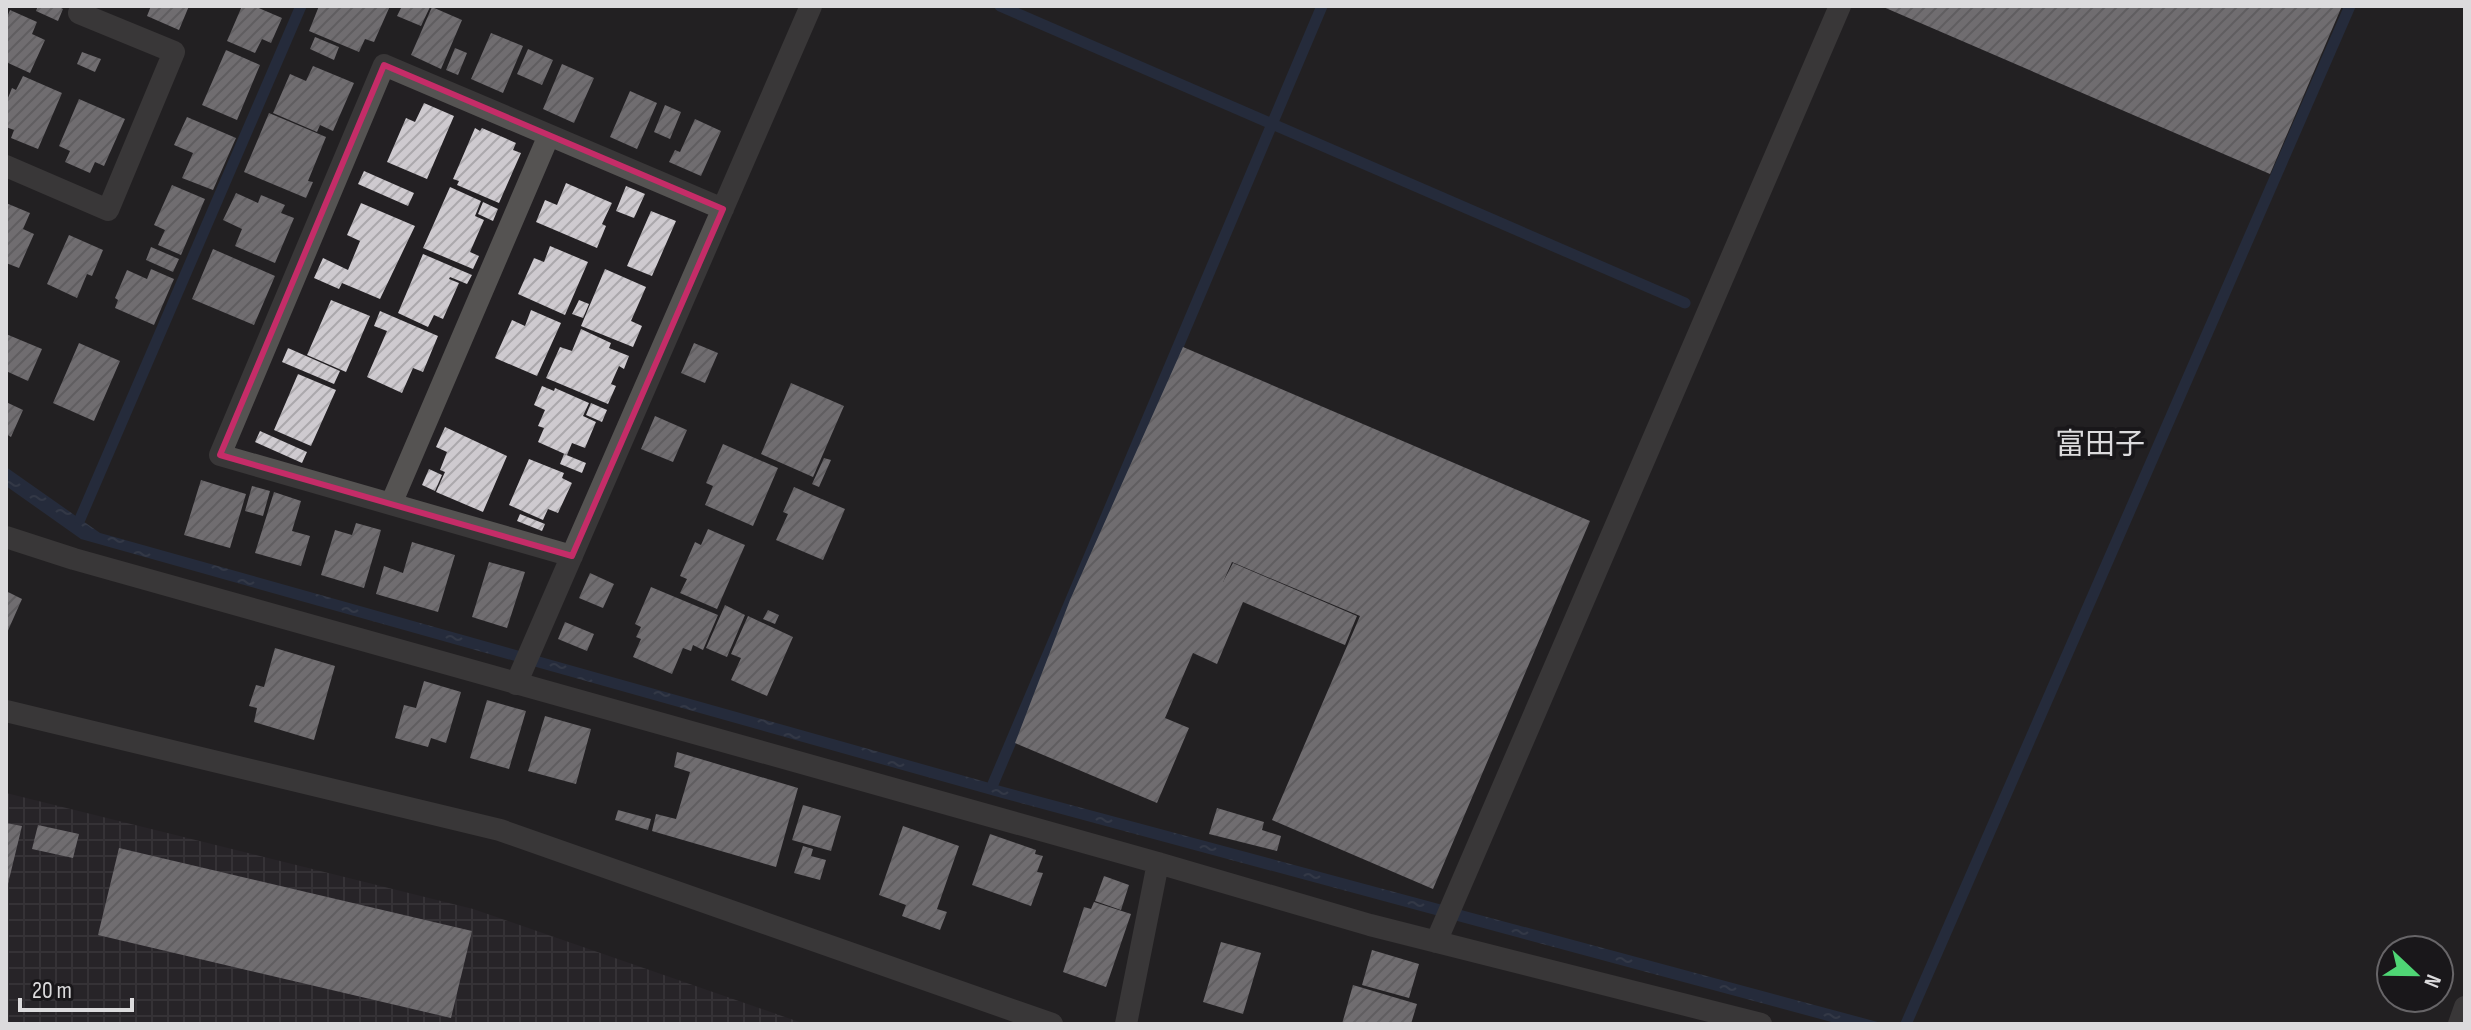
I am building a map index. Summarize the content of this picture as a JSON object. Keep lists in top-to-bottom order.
{
  "districts": ["富田子"],
  "scale_bar": "20 m",
  "north": "right"
}
